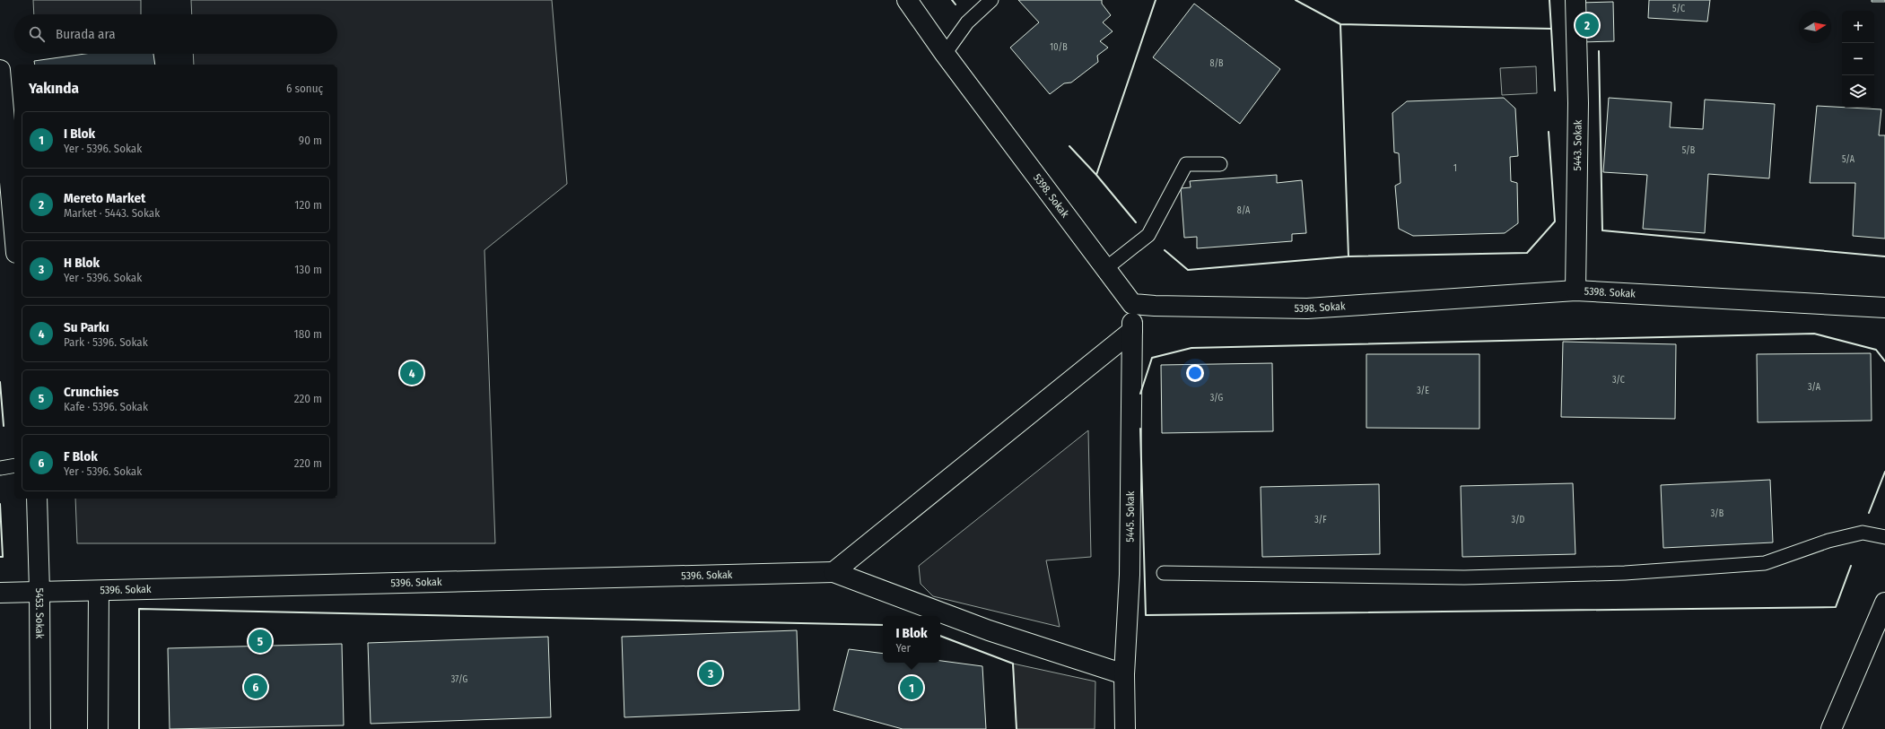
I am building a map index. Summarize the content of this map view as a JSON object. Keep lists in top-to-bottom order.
{
  "streets": {
    "street": [
      "5443. Sokak",
      "5398. Sokak",
      "5445. Sokak",
      "5396. Sokak",
      "5453. Sokak"
    ]
  },
  "crossings": [
    ["5443. Sokak", "5398. Sokak"],
    ["5398. Sokak", "5445. Sokak"],
    ["5396. Sokak", "5453. Sokak"]
  ],
  "house_numbers": [
    "5/C",
    "10/B",
    "8/B",
    "5/B",
    "5/A",
    "1",
    "8/A",
    "3/C",
    "3/A",
    "3/E",
    "3/G",
    "3/B",
    "3/F",
    "3/D",
    "37/G"
  ],
  "north": "right",
  "page": {
    "map_buttons": ["+", "−"],
    "pins": [
      "2",
      "4",
      "5",
      "3",
      "6",
      "1"
    ],
    "search": "Burada ara",
    "heading": ["Yakında", "6 sonuç"],
    "list": [
      {
        "mark": "1",
        "name": "I Blok",
        "note": "Yer · 5396. Sokak",
        "value": "90 m"
      },
      {
        "mark": "2",
        "name": "Mereto Market",
        "note": "Market · 5443. Sokak",
        "value": "120 m"
      },
      {
        "mark": "3",
        "name": "H Blok",
        "note": "Yer · 5396. Sokak",
        "value": "130 m"
      },
      {
        "mark": "4",
        "name": "Su Parkı",
        "note": "Park · 5396. Sokak",
        "value": "180 m"
      },
      {
        "mark": "5",
        "name": "Crunchies",
        "note": "Kafe · 5396. Sokak",
        "value": "220 m"
      },
      {
        "mark": "6",
        "name": "F Blok",
        "note": "Yer · 5396. Sokak",
        "value": "220 m"
      }
    ],
    "popup": ["I Blok", "Yer"]
  }
}
